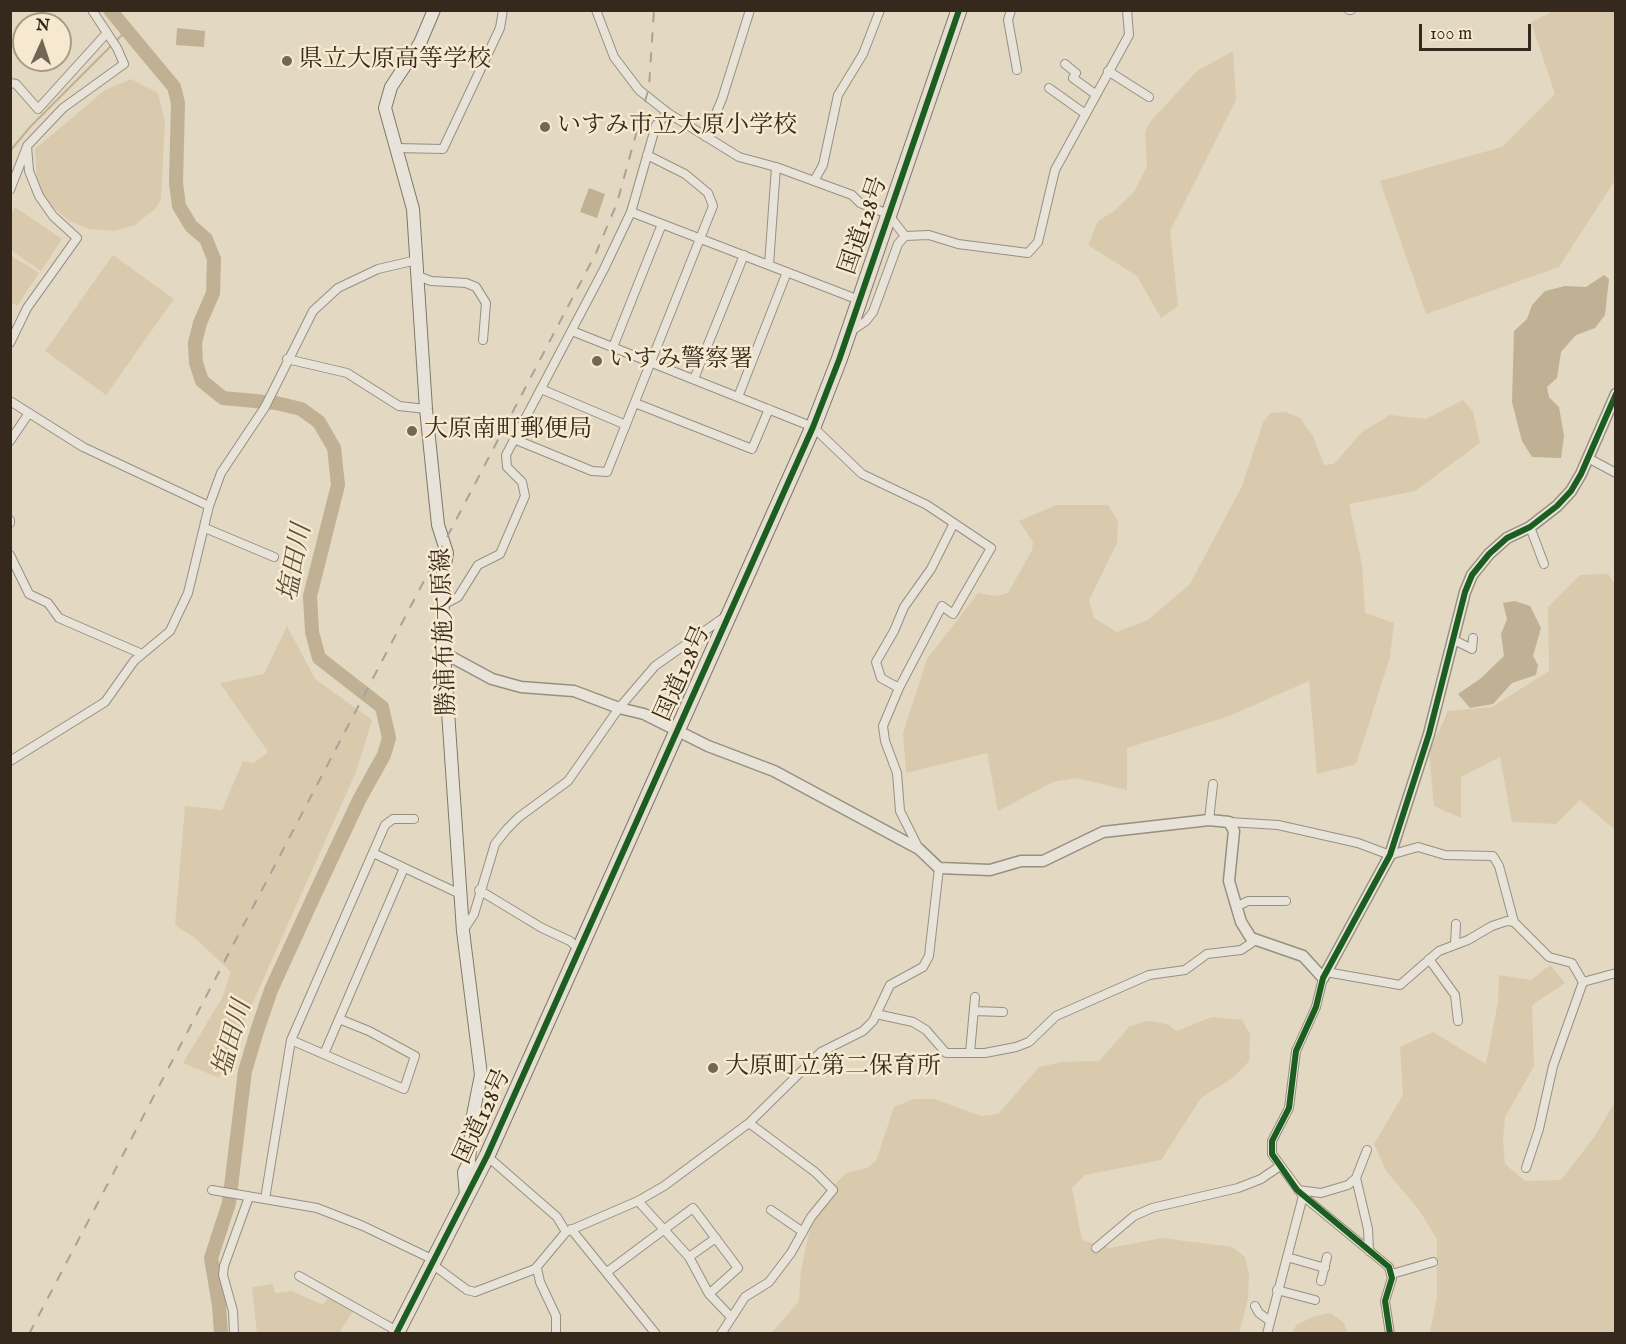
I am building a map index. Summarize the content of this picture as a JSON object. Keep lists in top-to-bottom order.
{
  "streets": {
    "highway": ["国道128号"],
    "main road": ["勝浦布施大原線"]
  },
  "crossings": [
    ["国道128号", "勝浦布施大原線"]
  ],
  "water": ["塩田川"],
  "places": [
    "県立大原高等学校",
    "いすみ市立大原小学校",
    "いすみ警察署",
    "大原南町郵便局",
    "大原町立第二保育所"
  ],
  "scale_bar": "100 m",
  "north": "top"
}
